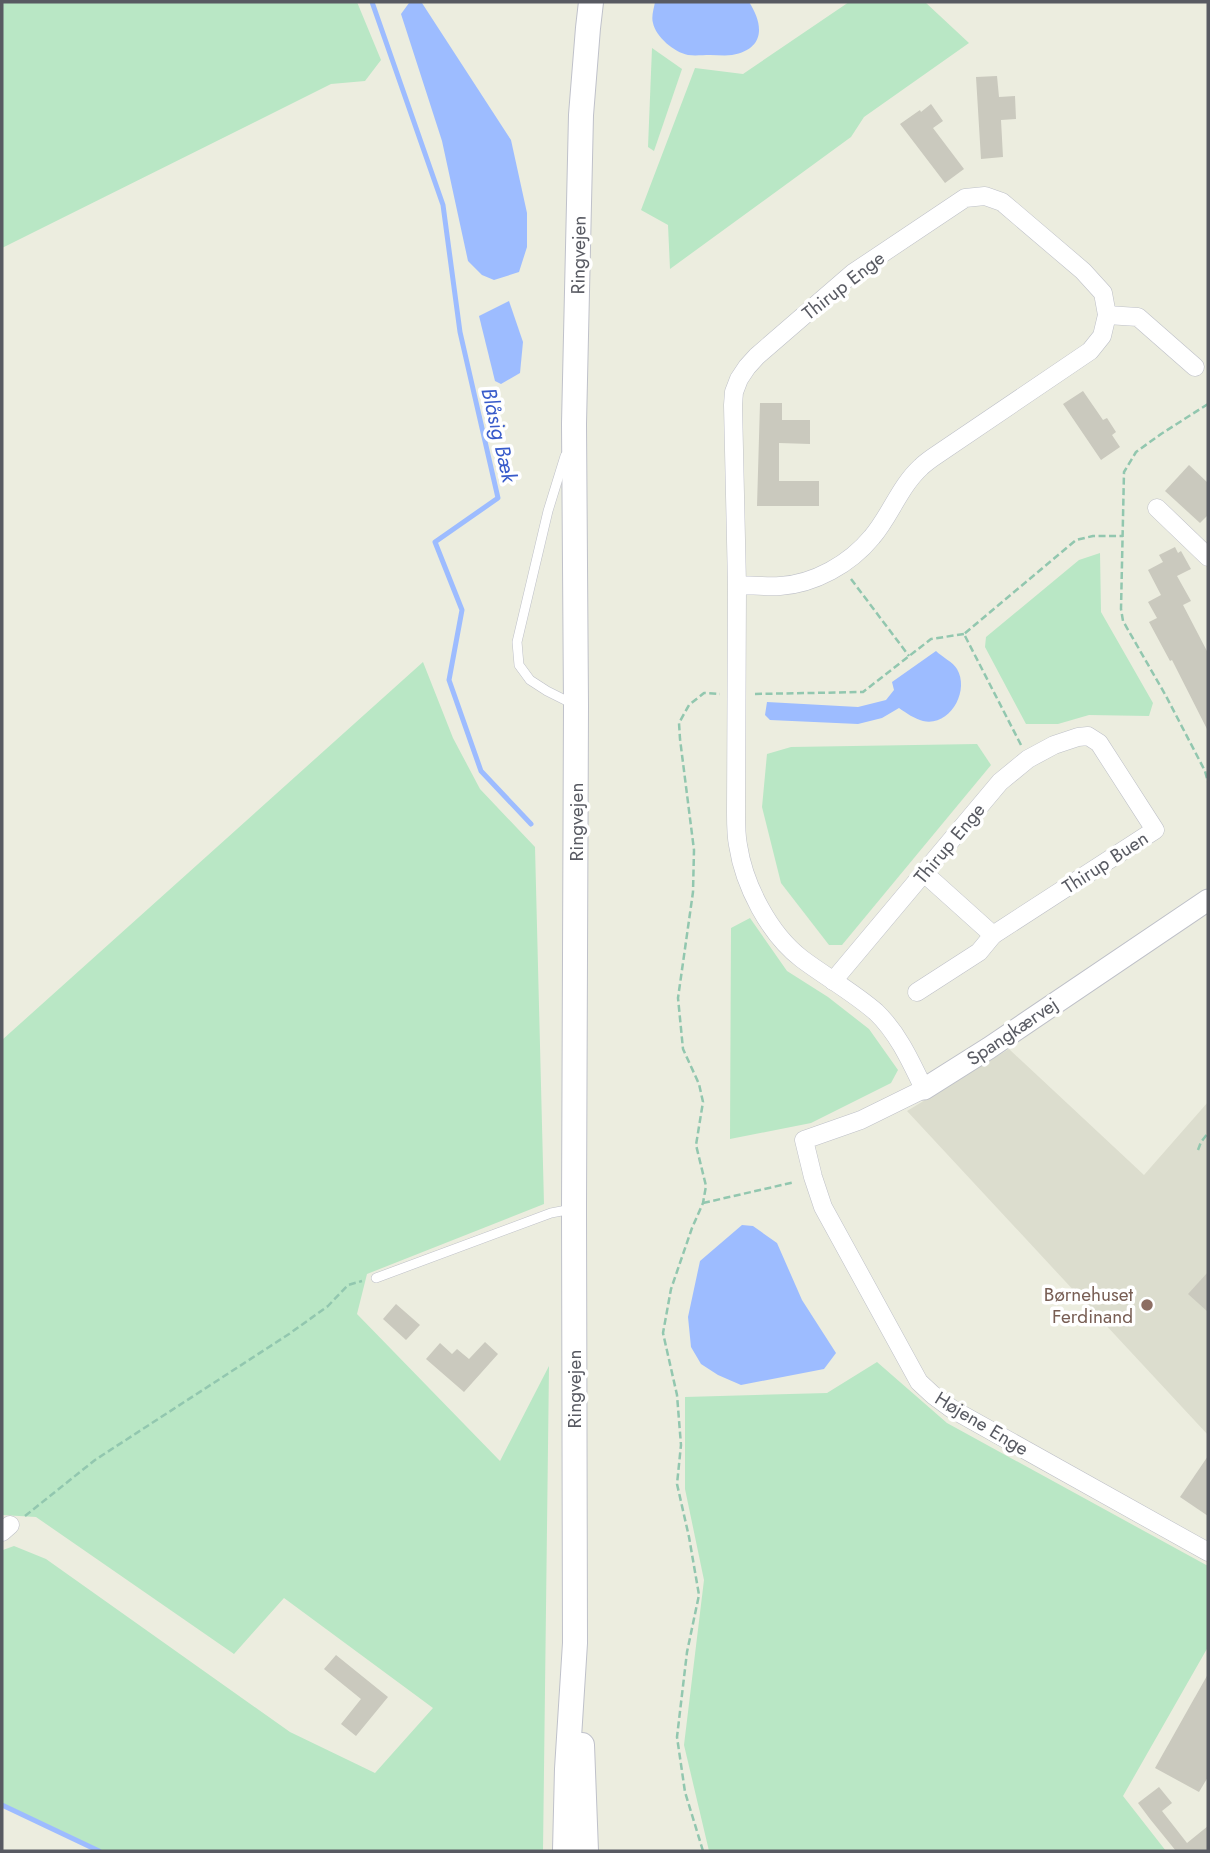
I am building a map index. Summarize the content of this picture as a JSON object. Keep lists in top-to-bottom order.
{
  "streets": {
    "main road": ["Ringvejen"],
    "street": [
      "Thirup Enge",
      "Thirup Buen",
      "Spangkærvej",
      "Højene Enge"
    ]
  },
  "crossings": [
    ["Thirup Enge", "Thirup Buen"],
    ["Thirup Enge", "Spangkærvej"],
    ["Spangkærvej", "Højene Enge"]
  ],
  "water": ["Blåsig Bæk"],
  "places": ["Børnehuset Ferdinand"]
}
